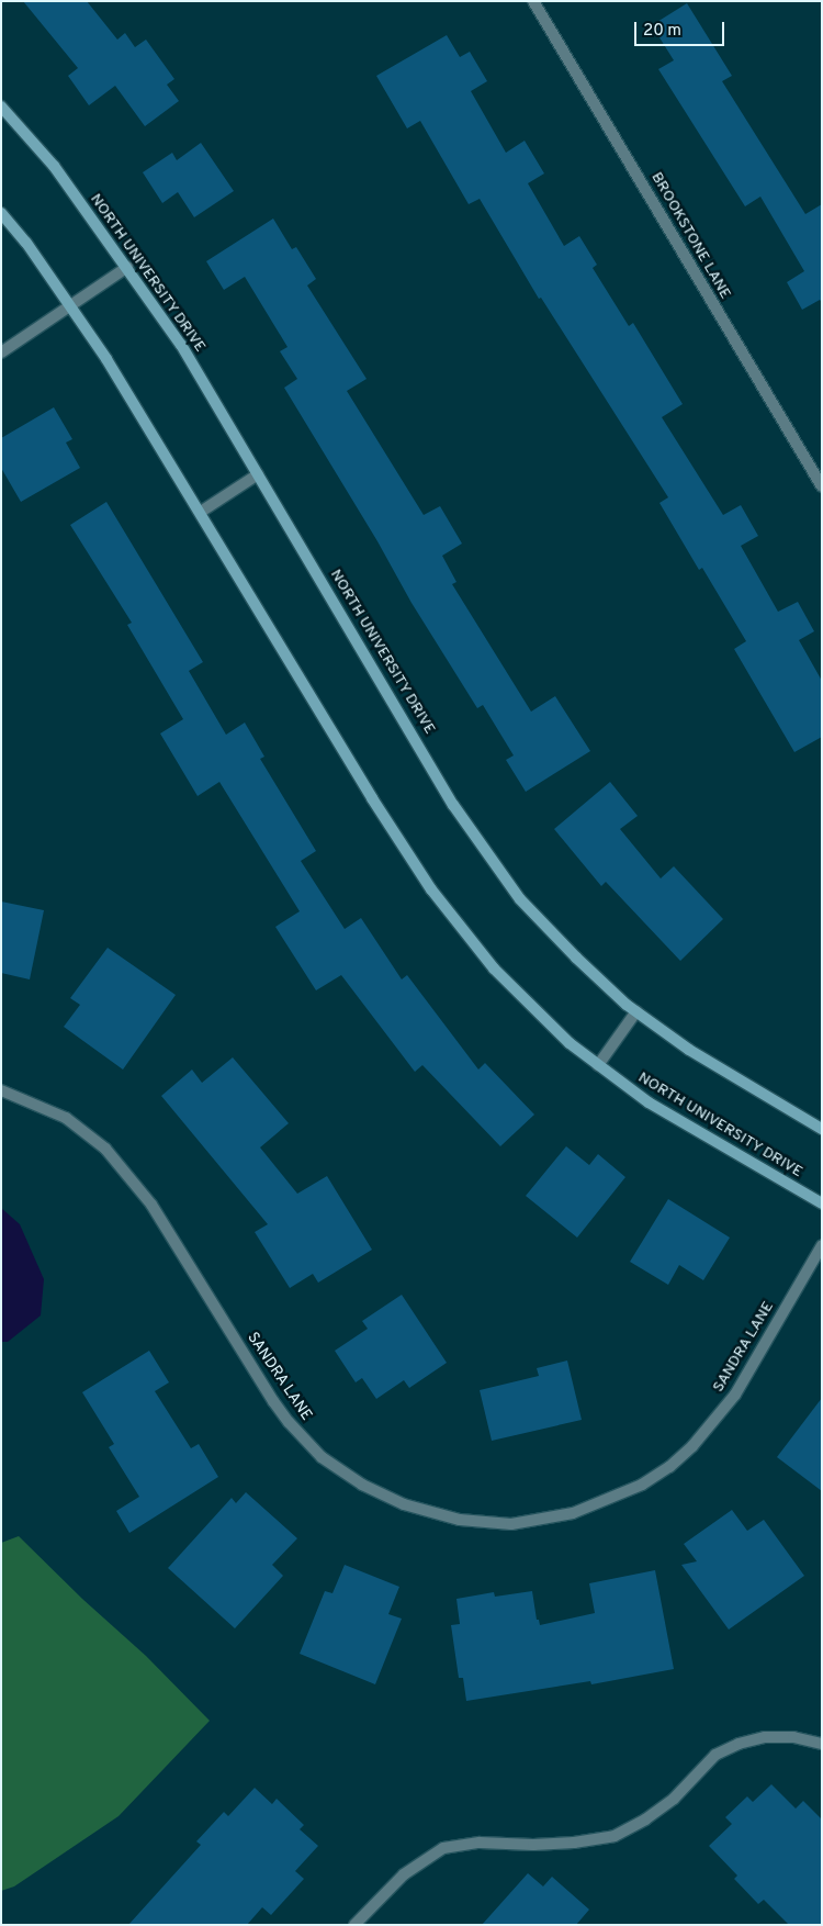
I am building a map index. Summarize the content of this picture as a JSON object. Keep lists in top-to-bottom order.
{
  "streets": {
    "street": ["BROOKSTONE LANE", "NORTH UNIVERSITY DRIVE", "SANDRA LANE"]
  },
  "scale_bar": "20 m"
}
